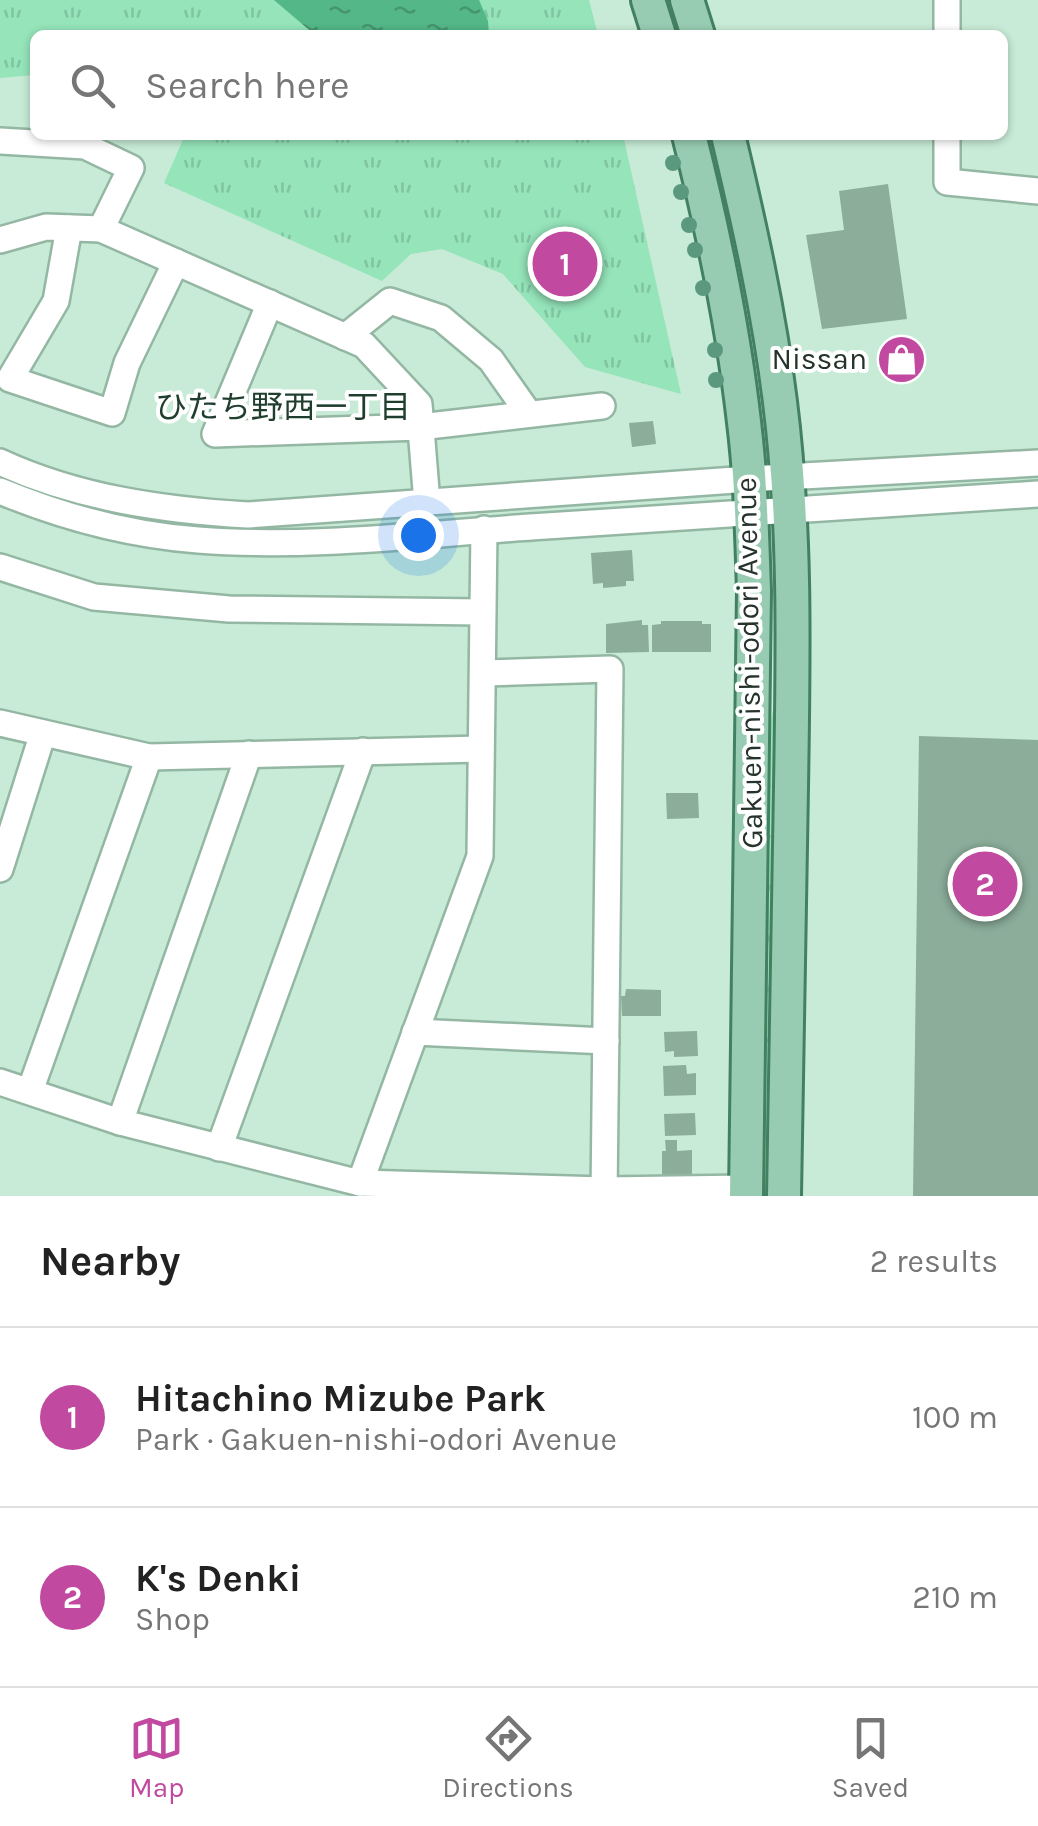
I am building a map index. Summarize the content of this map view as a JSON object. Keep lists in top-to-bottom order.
{
  "streets": {
    "main road": ["Gakuen-nishi-odori Avenue"]
  },
  "districts": ["ひたち野西一丁目"],
  "places": {
    "shop": ["Nissan"]
  },
  "page": {
    "search": "Search here",
    "pins": ["1", "2"],
    "heading": ["Nearby", "2 results"],
    "list": [
      {
        "mark": "1",
        "name": "Hitachino Mizube Park",
        "note": "Park · Gakuen-nishi-odori Avenue",
        "value": "100 m"
      },
      {
        "mark": "2",
        "name": "K's Denki",
        "note": "Shop",
        "value": "210 m"
      }
    ],
    "nav": ["Map", "Directions", "Saved"]
  }
}
